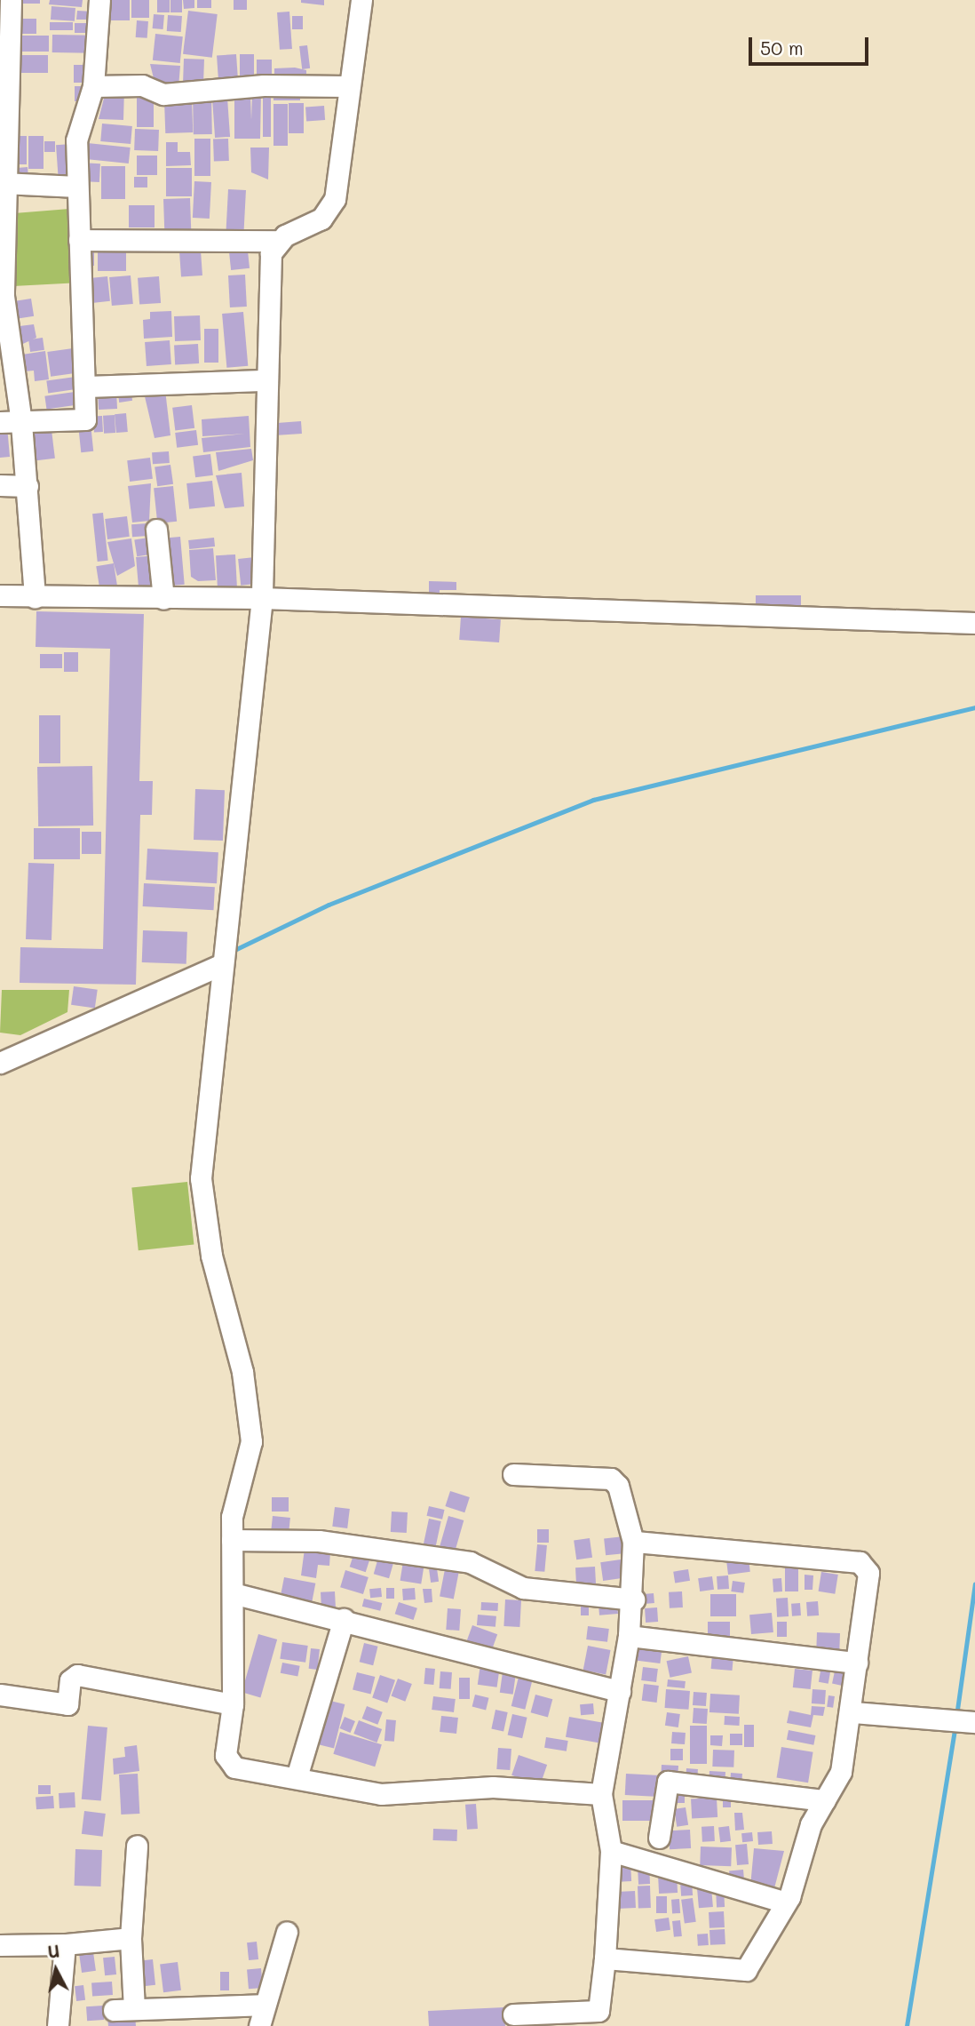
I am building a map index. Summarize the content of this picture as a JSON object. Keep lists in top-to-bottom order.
{
  "scale_bar": "50 m",
  "north": "top"
}
